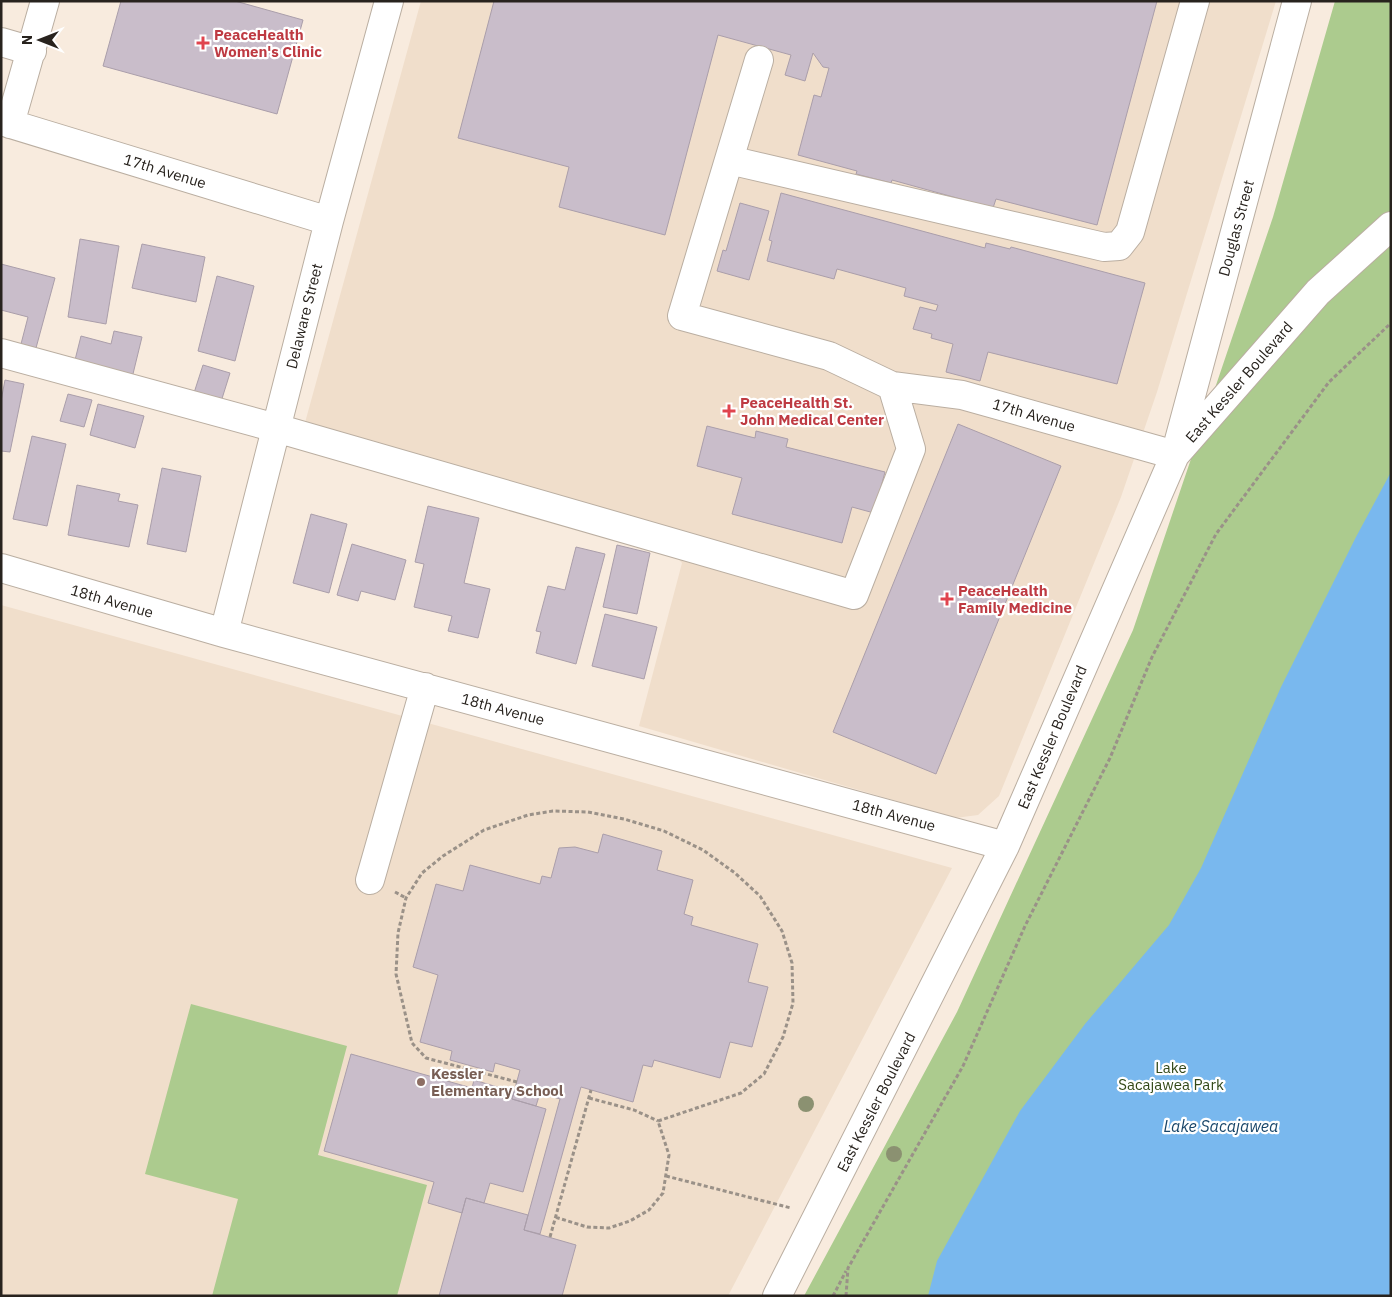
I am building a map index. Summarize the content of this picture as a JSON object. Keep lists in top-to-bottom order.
{
  "streets": {
    "street": [
      "17th Avenue",
      "Douglas Street",
      "Delaware Street",
      "East Kessler Boulevard",
      "18th Avenue"
    ]
  },
  "crossings": [
    ["17th Avenue", "Douglas Street"],
    ["17th Avenue", "Delaware Street"],
    ["17th Avenue", "East Kessler Boulevard"],
    ["Douglas Street", "East Kessler Boulevard"],
    ["Delaware Street", "18th Avenue"],
    ["East Kessler Boulevard", "18th Avenue"]
  ],
  "water": ["Lake Sacajawea"],
  "parks": ["Lake Sacajawea Park"],
  "places": {
    "health": ["PeaceHealth Women's Clinic", "PeaceHealth St. John Medical Center", "PeaceHealth Family Medicine"],
    "other": ["Kessler Elementary School"]
  },
  "north": "left"
}
